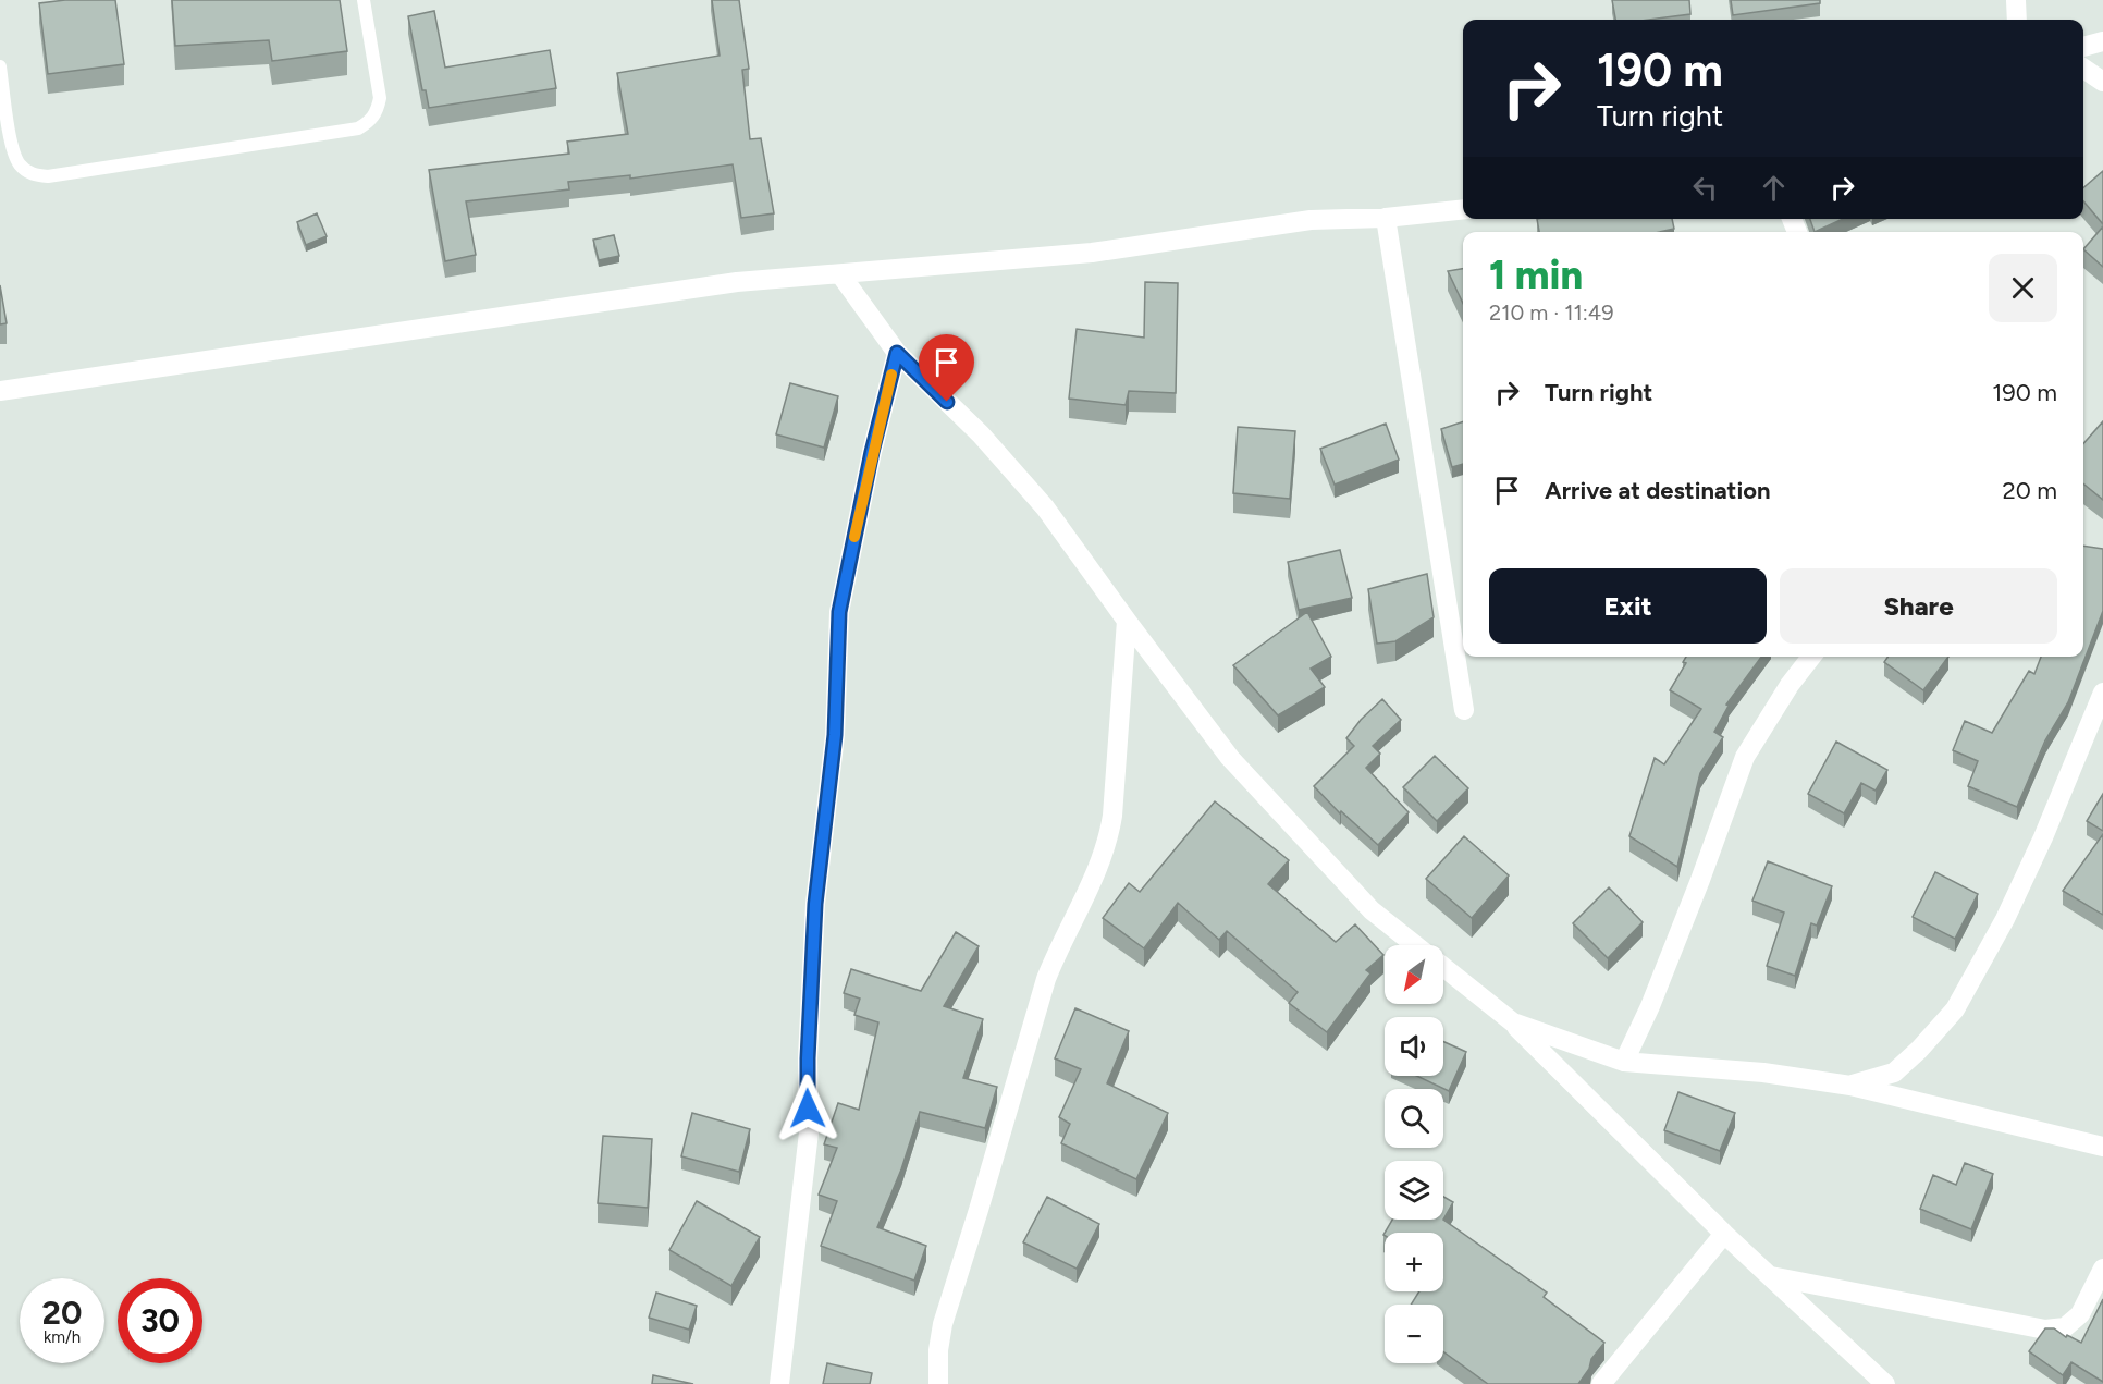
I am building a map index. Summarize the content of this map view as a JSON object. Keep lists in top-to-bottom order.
{
  "north": "bottom left",
  "page": {
    "turn": ["190 m", "Turn right"],
    "heading": ["1 min", "210 m · 11:49"],
    "list": [
      {
        "name": "Turn right",
        "value": "190 m"
      },
      {
        "name": "Arrive at destination",
        "value": "20 m"
      }
    ],
    "buttons": ["Exit", "Share"],
    "map_buttons": ["+", "−"],
    "speed": "20 km/h",
    "limit": "30"
  }
}
